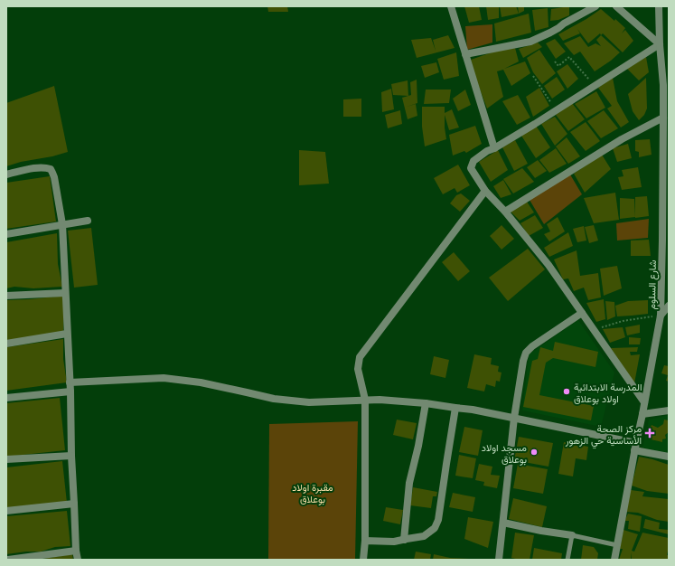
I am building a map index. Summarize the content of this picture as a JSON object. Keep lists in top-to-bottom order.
{
  "streets": {
    "street": ["شارع السلوم"]
  },
  "parks": ["مقبرة اولاد بوعلاق"],
  "places": {
    "other": ["المدرسة الابتدائية اولاد بوعلاق", "مسجد اولاد بوعلاق"],
    "health": ["مركز الصحة الأساسية حي الزهور"]
  }
}
